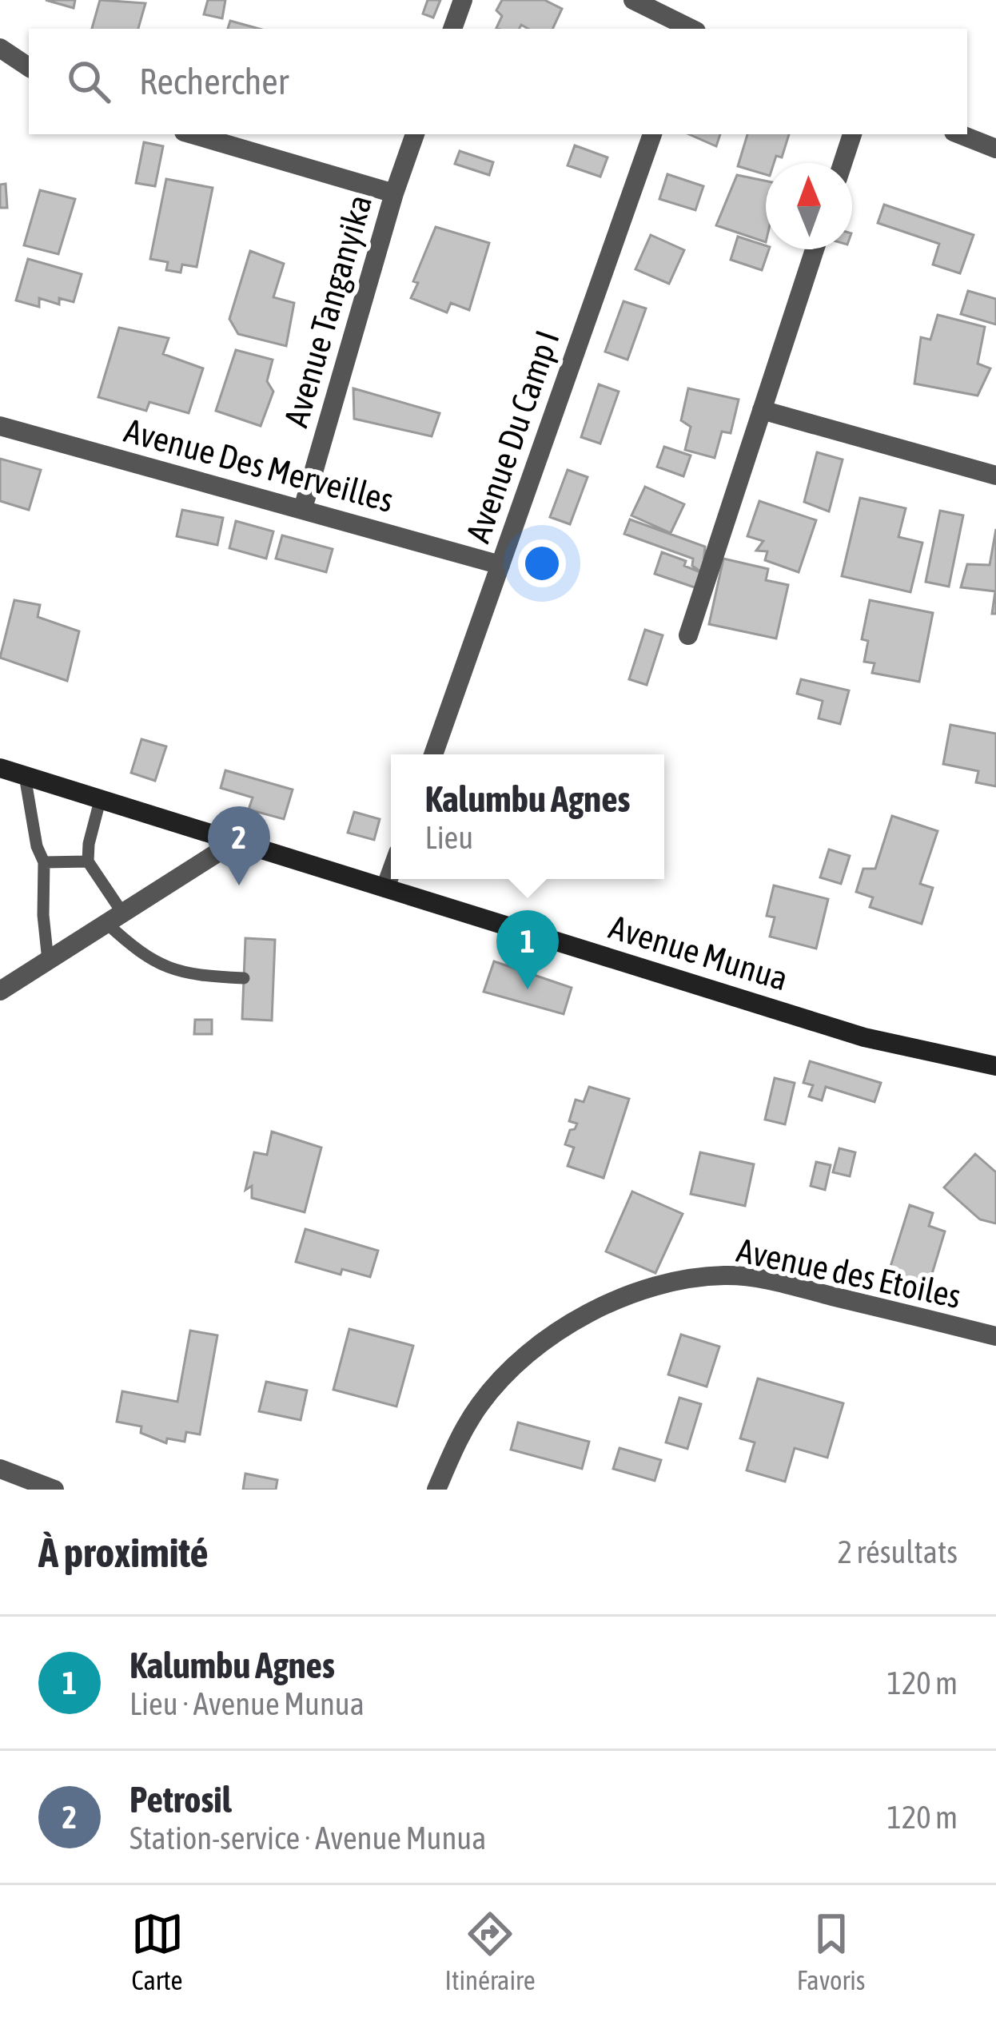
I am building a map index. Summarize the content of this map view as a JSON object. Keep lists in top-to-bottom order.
{
  "streets": {
    "main road": ["Avenue Munua"],
    "street": [
      "Avenue Tanganyika",
      "Avenue Du Camp I",
      "Avenue Des Merveilles",
      "Avenue des Etoiles"
    ]
  },
  "crossings": [
    ["Avenue Tanganyika", "Avenue Des Merveilles"],
    ["Avenue Du Camp I", "Avenue Des Merveilles"]
  ],
  "north": "top",
  "page": {
    "search": "Rechercher",
    "popup": ["Kalumbu Agnes", "Lieu"],
    "pins": ["2", "1"],
    "heading": ["À proximité", "2 résultats"],
    "list": [
      {
        "mark": "1",
        "name": "Kalumbu Agnes",
        "note": "Lieu · Avenue Munua",
        "value": "120 m"
      },
      {
        "mark": "2",
        "name": "Petrosil",
        "note": "Station-service · Avenue Munua",
        "value": "120 m"
      }
    ],
    "nav": ["Carte", "Itinéraire", "Favoris"]
  }
}
